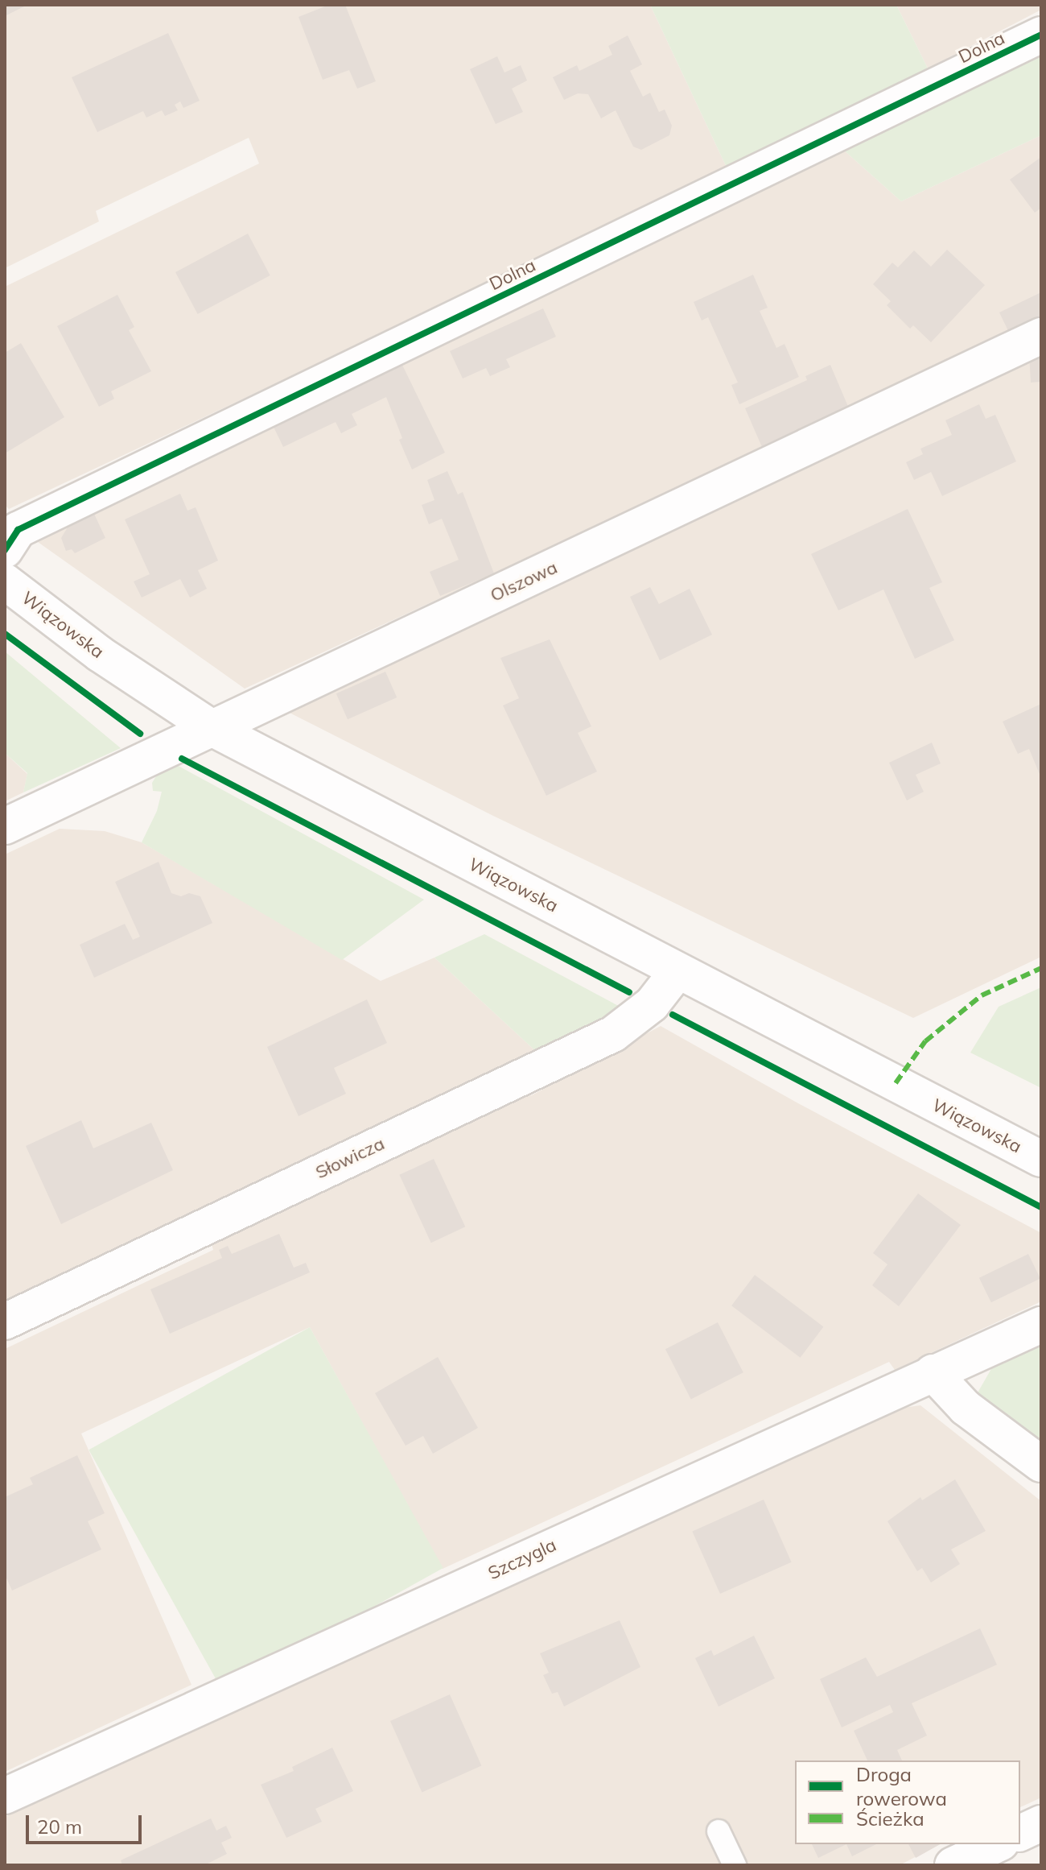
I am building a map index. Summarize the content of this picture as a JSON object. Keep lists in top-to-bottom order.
{
  "streets": {
    "street": [
      "Dolna",
      "Olszowa",
      "Wiązowska",
      "Słowicza",
      "Szczygla"
    ]
  },
  "crossings": [
    ["Olszowa", "Wiązowska"],
    ["Wiązowska", "Słowicza"]
  ],
  "legend": ["Droga rowerowa", "Ścieżka"],
  "scale_bar": "20 m"
}
